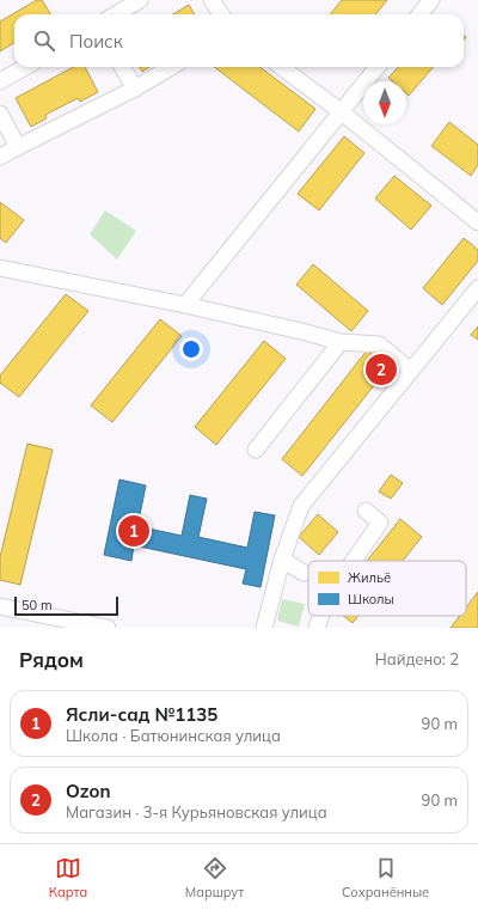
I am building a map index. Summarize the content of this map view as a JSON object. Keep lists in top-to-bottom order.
{
  "legend": ["Жильё", "Школы"],
  "scale_bar": "50 m",
  "north": "bottom",
  "page": {
    "search": "Поиск",
    "pins": ["2", "1"],
    "scale": "50 m",
    "heading": ["Рядом", "Найдено: 2"],
    "list": [
      {
        "mark": "1",
        "name": "Ясли-сад №1135",
        "note": "Школа · Батюнинская улица",
        "value": "90 m"
      },
      {
        "mark": "2",
        "name": "Ozon",
        "note": "Магазин · 3-я Курьяновская улица",
        "value": "90 m"
      }
    ],
    "nav": ["Карта", "Маршрут", "Сохранённые"]
  }
}
